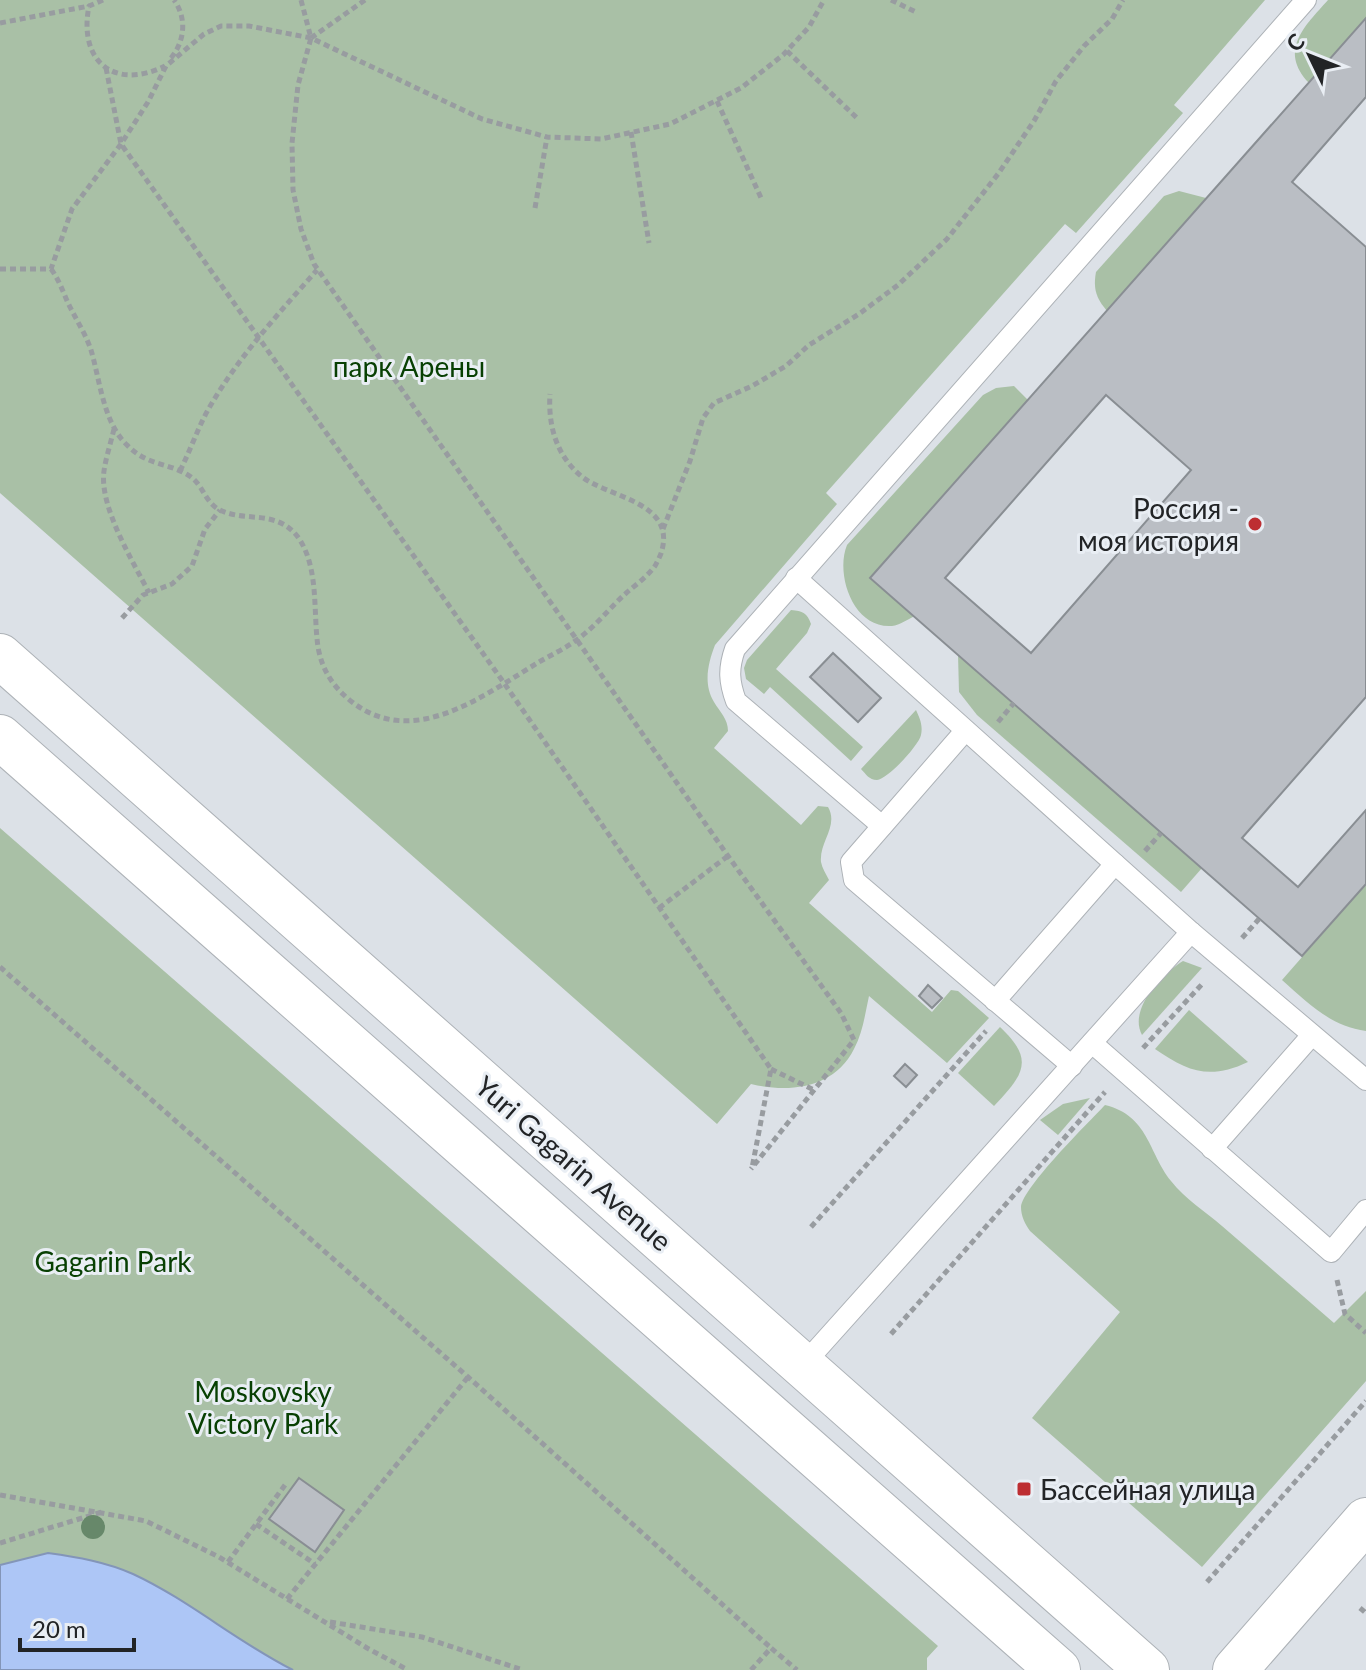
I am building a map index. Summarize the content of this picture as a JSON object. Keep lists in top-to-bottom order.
{
  "streets": {
    "main road": ["Yuri Gagarin Avenue"]
  },
  "parks": ["парк Арены", "Gagarin Park", "Moskovsky Victory Park"],
  "places": {
    "other": ["Россия - моя история"],
    "transit": ["Бассейная улица"]
  },
  "scale_bar": "20 m",
  "north": "top left"
}
